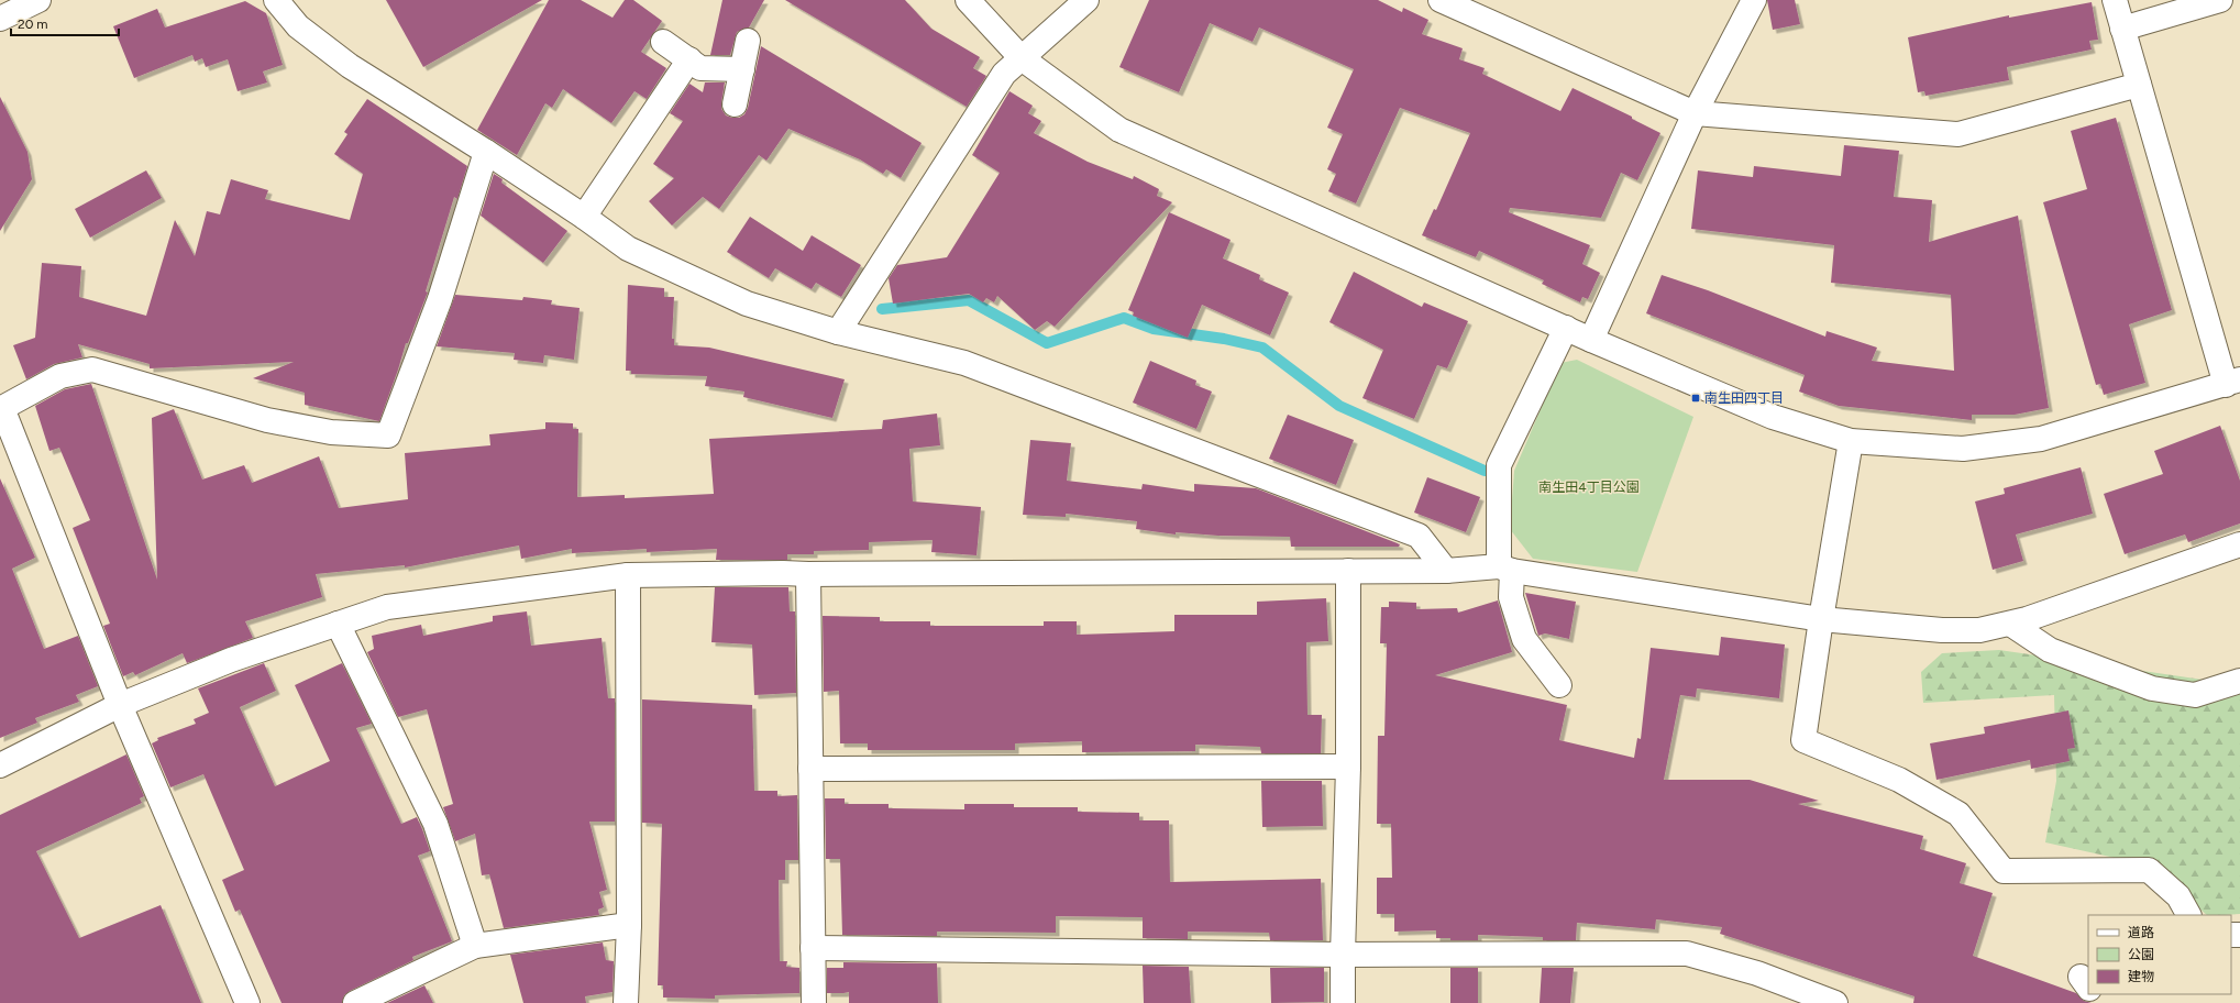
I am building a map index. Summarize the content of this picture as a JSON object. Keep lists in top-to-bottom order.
{
  "parks": ["南生田4丁目公園"],
  "places": {
    "transit": ["南生田四丁目"]
  },
  "legend": ["道路", "公園", "建物"],
  "scale_bar": "20 m"
}
